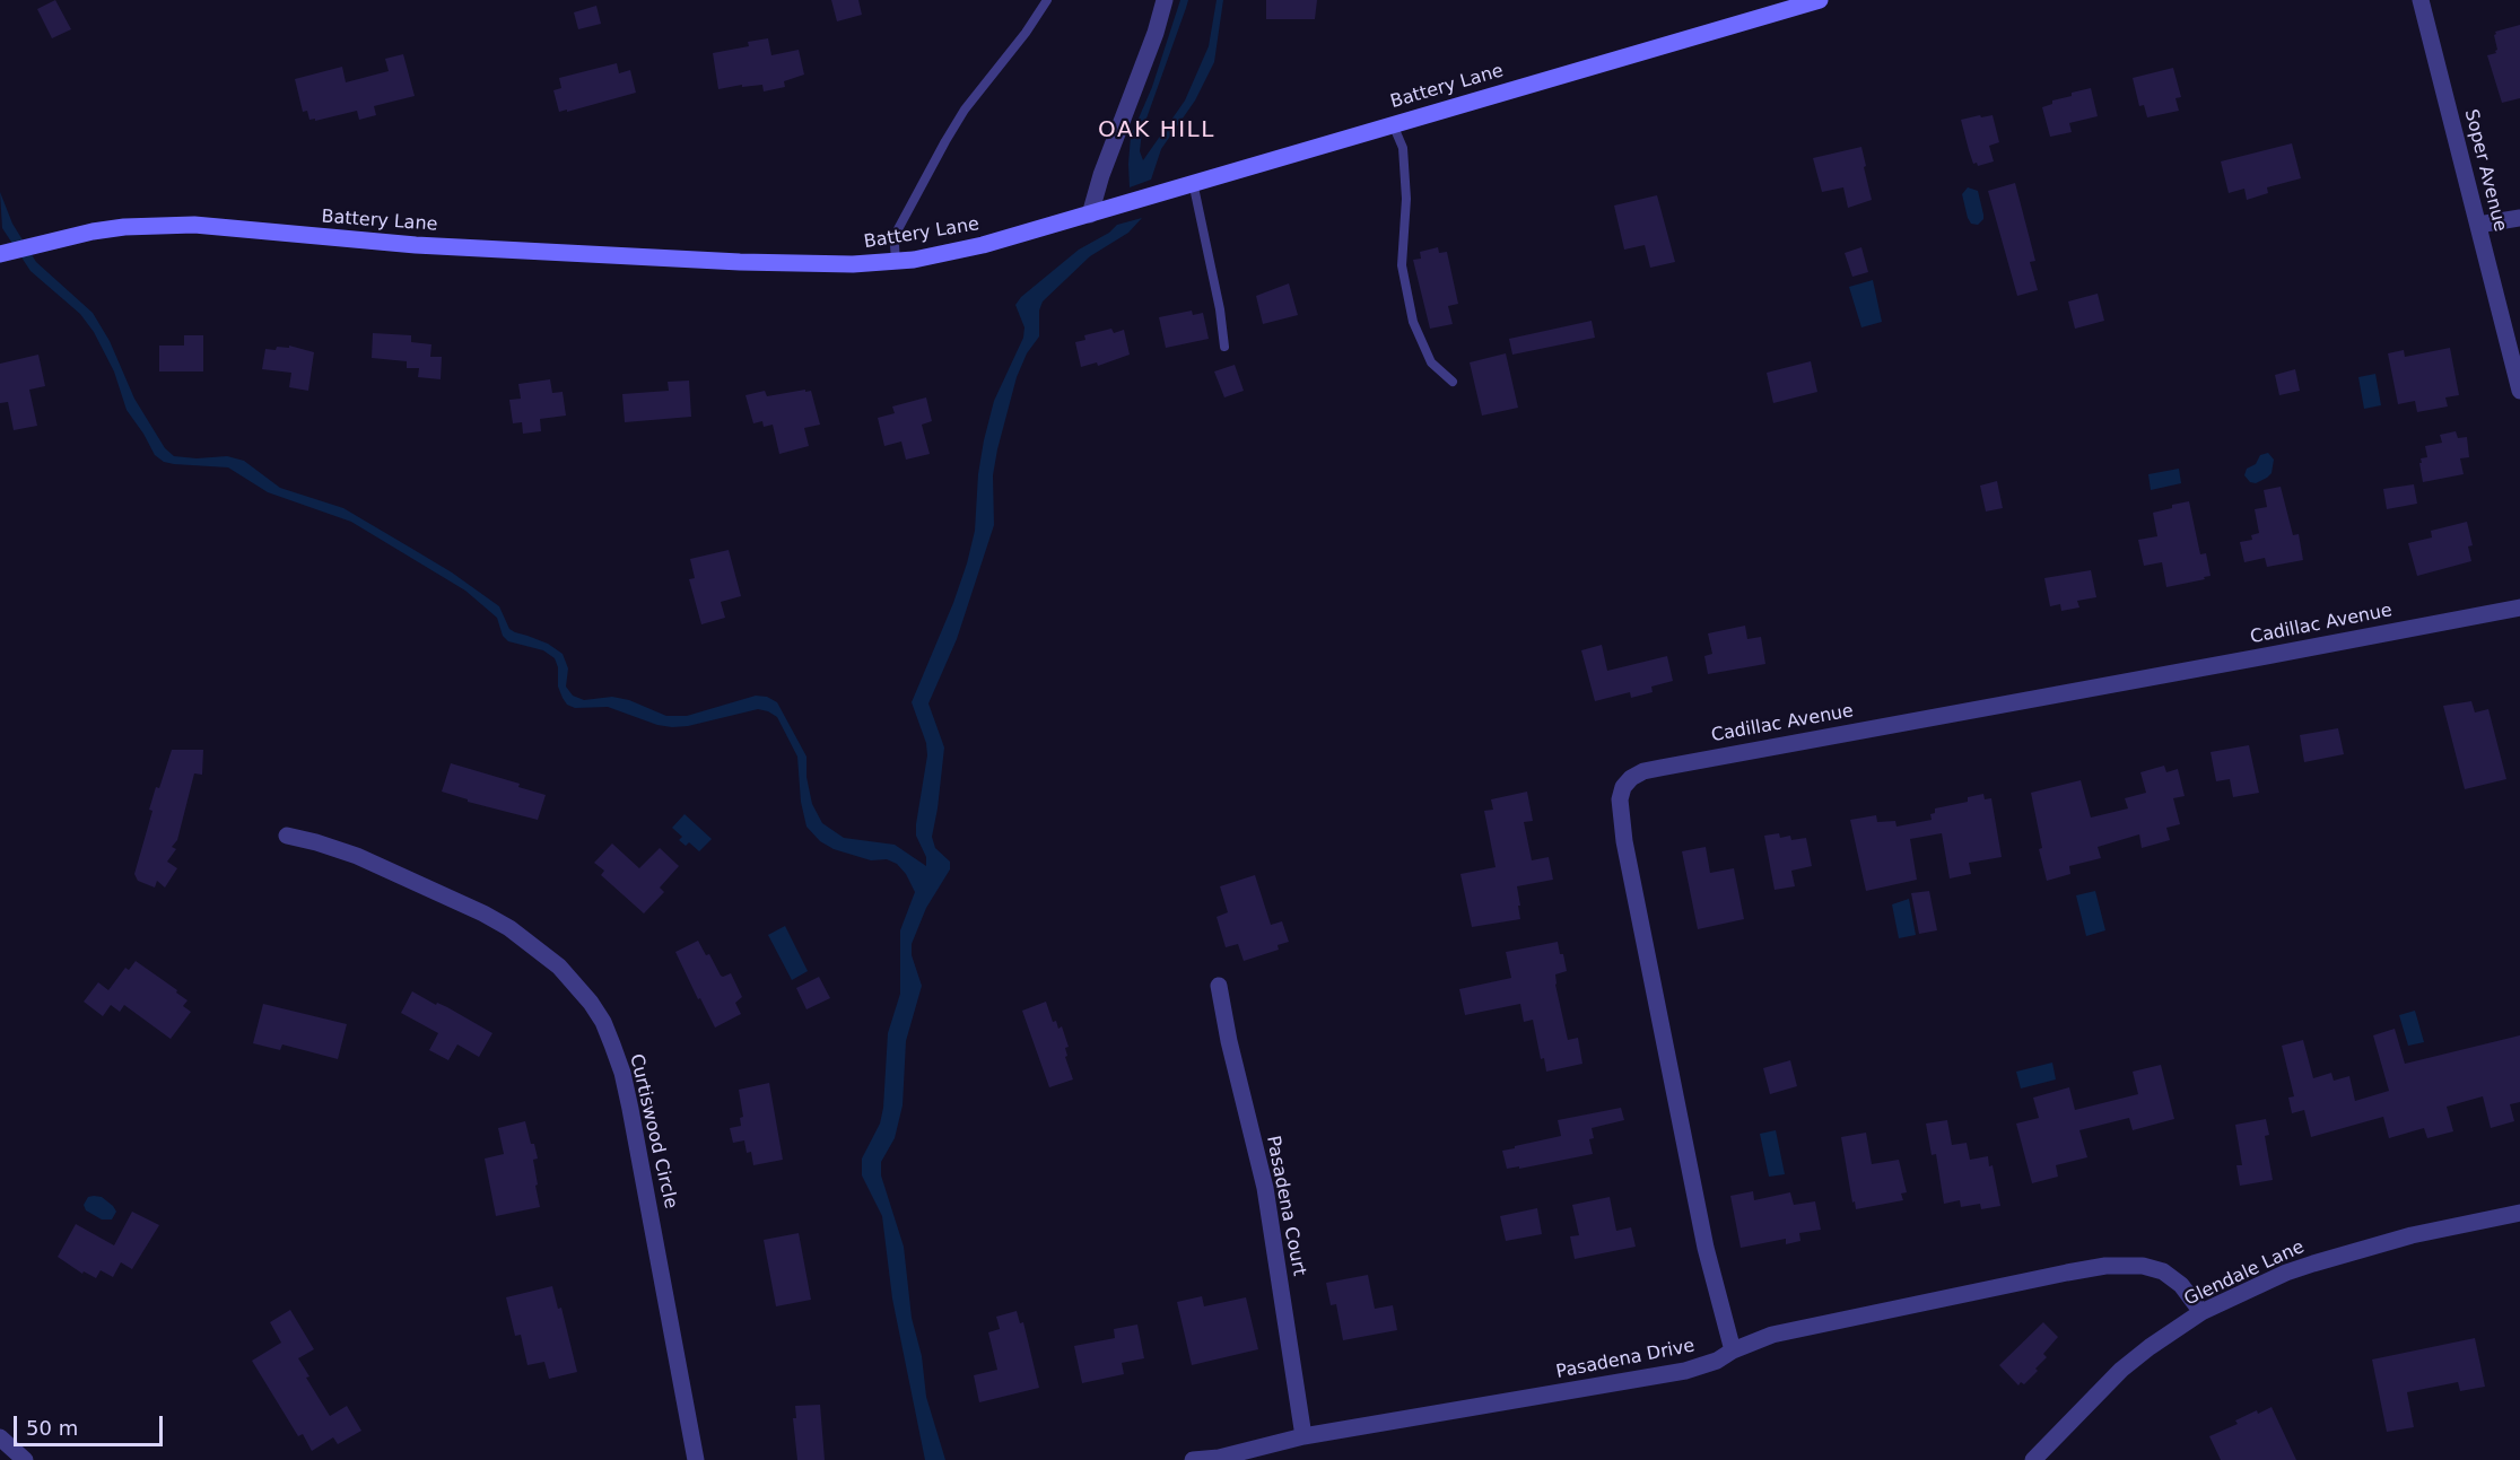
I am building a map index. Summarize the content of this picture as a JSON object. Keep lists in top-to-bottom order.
{
  "streets": {
    "main road": ["Battery Lane"],
    "street": [
      "Soper Avenue",
      "Cadillac Avenue",
      "Curtiswood Circle",
      "Pasadena Court",
      "Glendale Lane",
      "Pasadena Drive"
    ]
  },
  "crossings": [
    ["Cadillac Avenue", "Pasadena Drive"],
    ["Pasadena Court", "Pasadena Drive"],
    ["Glendale Lane", "Pasadena Drive"]
  ],
  "districts": ["OAK HILL"],
  "scale_bar": "50 m"
}
